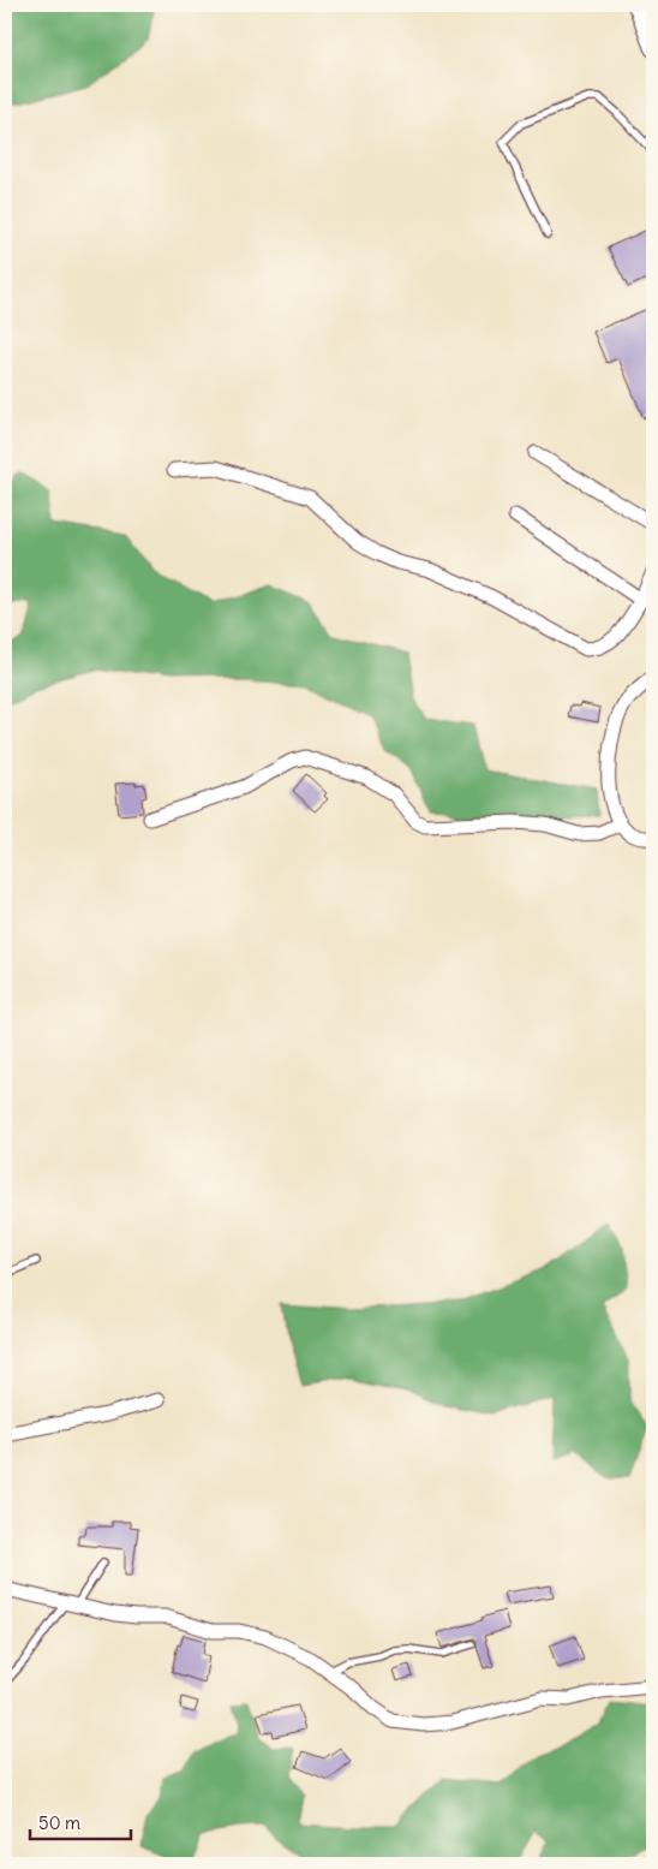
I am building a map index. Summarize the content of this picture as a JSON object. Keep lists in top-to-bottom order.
{
  "scale_bar": "50 m"
}
